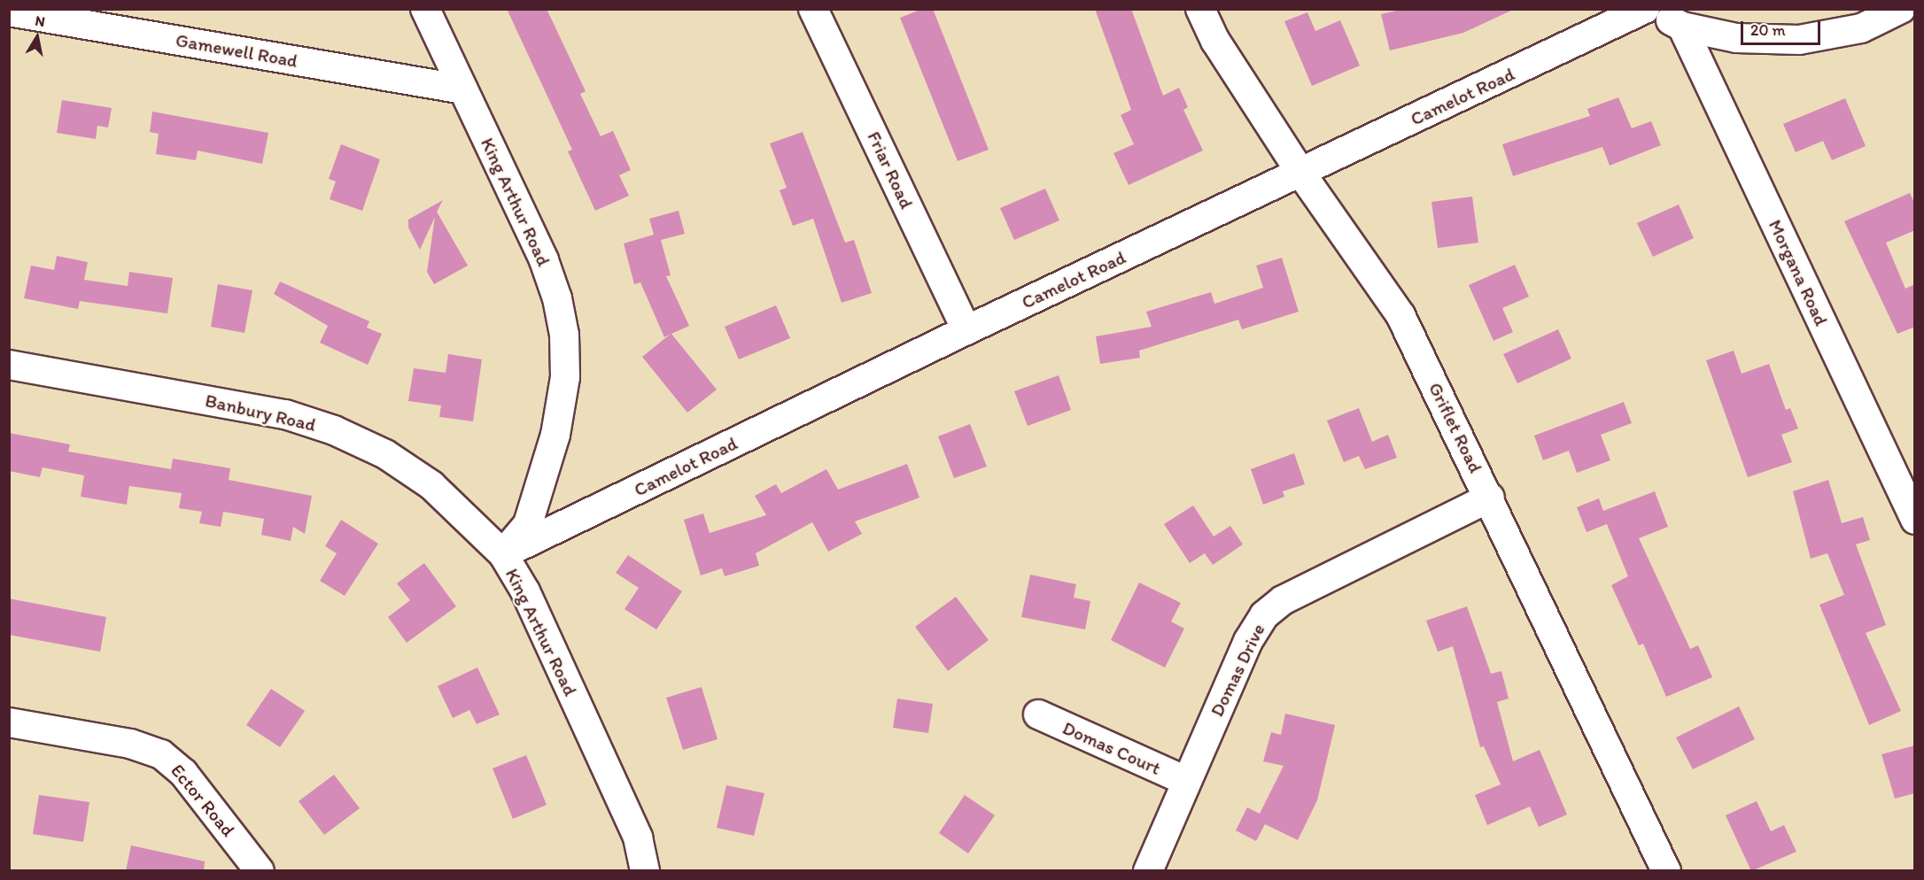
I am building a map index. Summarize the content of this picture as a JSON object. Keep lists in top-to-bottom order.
{
  "streets": {
    "street": [
      "Gamewell Road",
      "Camelot Road",
      "Friar Road",
      "King Arthur Road",
      "Morgana Road",
      "Banbury Road",
      "Griflet Road",
      "Domas Drive",
      "Domas Court",
      "Ector Road"
    ]
  },
  "crossings": [
    ["Gamewell Road", "King Arthur Road"],
    ["Camelot Road", "Friar Road"],
    ["Camelot Road", "King Arthur Road"],
    ["Camelot Road", "Morgana Road"],
    ["Camelot Road", "Banbury Road"],
    ["Camelot Road", "Griflet Road"],
    ["King Arthur Road", "Banbury Road"],
    ["Griflet Road", "Domas Drive"],
    ["Domas Drive", "Domas Court"]
  ],
  "scale_bar": "20 m",
  "north": "top"
}
